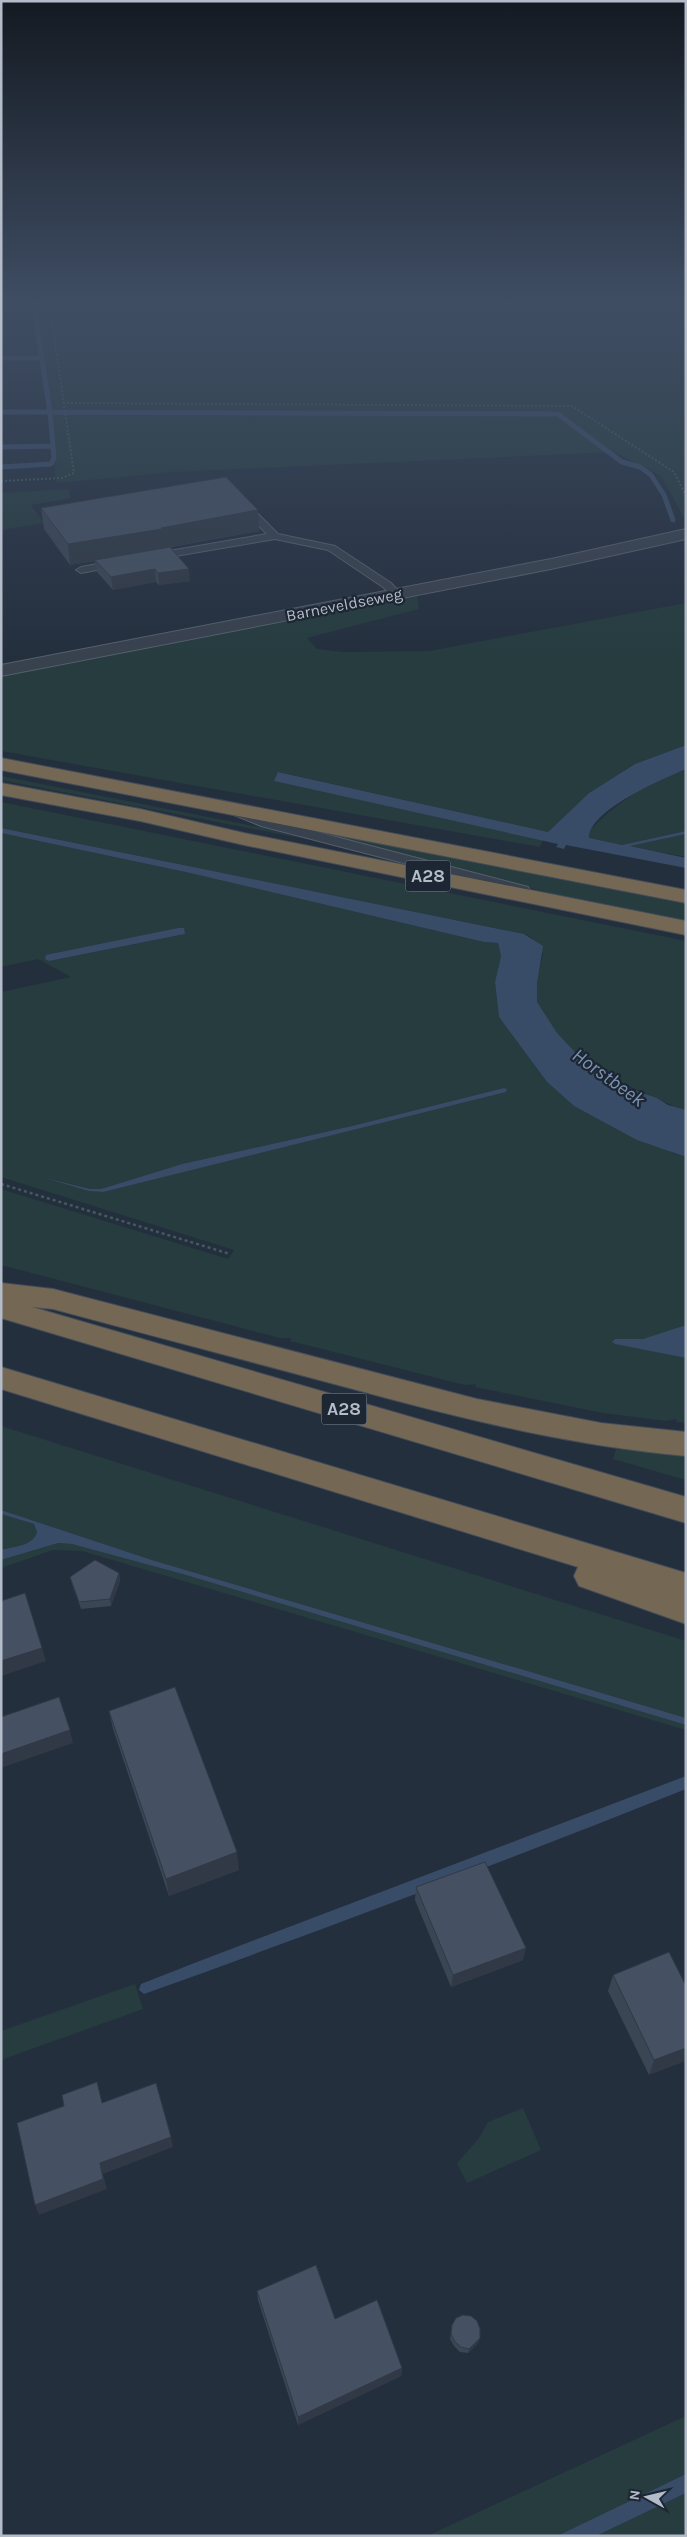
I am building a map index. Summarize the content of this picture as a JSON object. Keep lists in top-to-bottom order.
{
  "streets": {
    "highway": ["A28"],
    "street": ["Barneveldseweg"]
  },
  "water": ["Horstbeek"],
  "north": "left"
}
